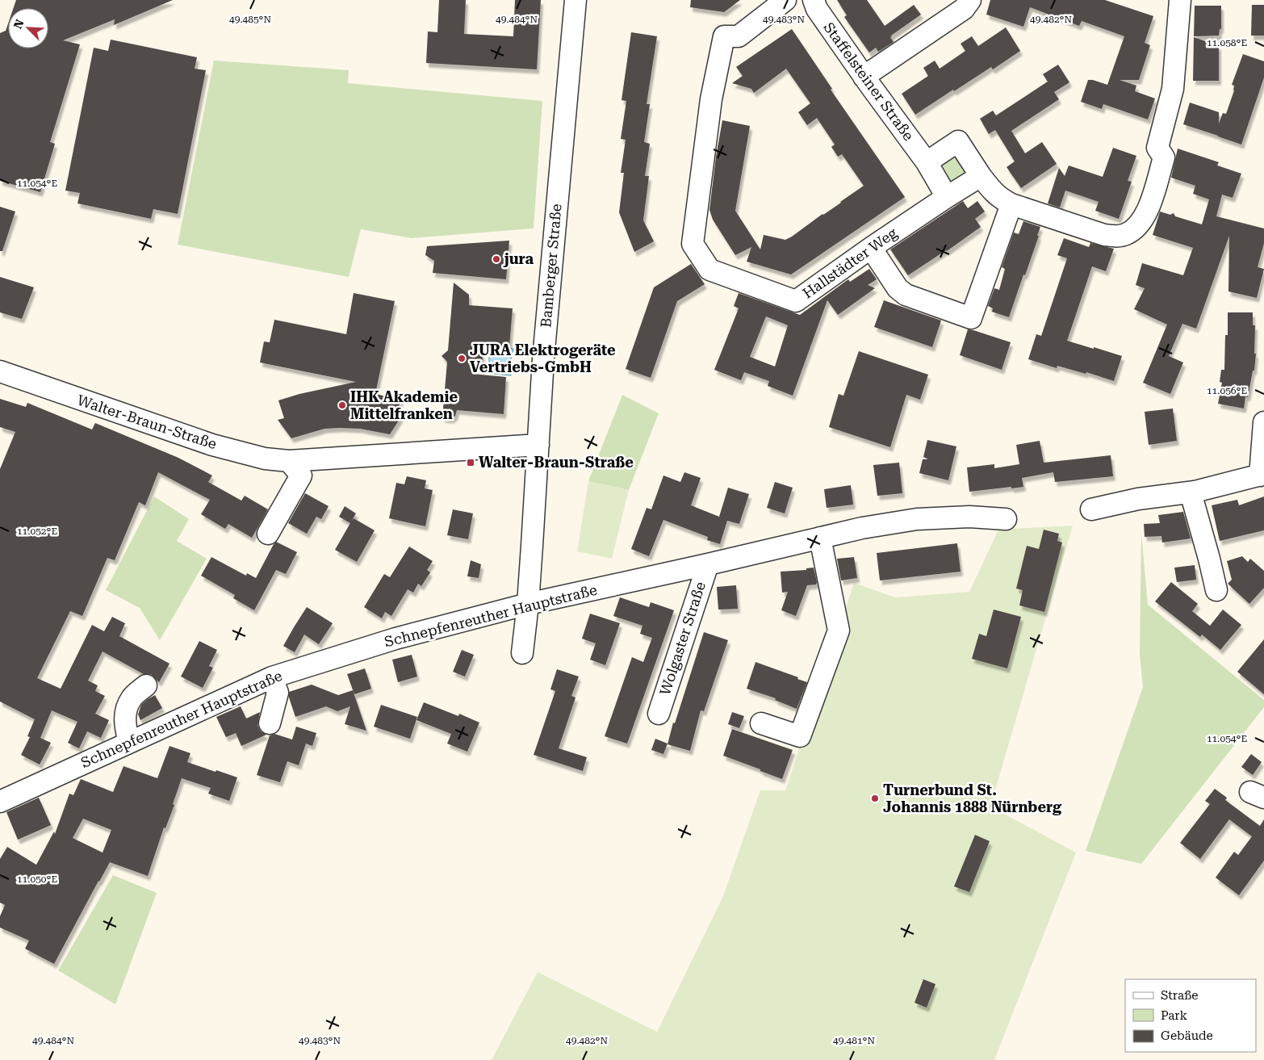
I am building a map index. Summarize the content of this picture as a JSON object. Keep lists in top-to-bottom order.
{
  "streets": {
    "street": [
      "Staffelsteiner Straße",
      "Hallstädter Weg",
      "Bamberger Straße",
      "Walter-Braun-Straße",
      "Schnepfenreuther Hauptstraße",
      "Wolgaster Straße"
    ]
  },
  "crossings": [
    ["Staffelsteiner Straße", "Hallstädter Weg"],
    ["Bamberger Straße", "Walter-Braun-Straße"],
    ["Bamberger Straße", "Schnepfenreuther Hauptstraße"],
    ["Schnepfenreuther Hauptstraße", "Wolgaster Straße"]
  ],
  "places": {
    "other": [
      "jura",
      "JURA Elektrogeräte Vertriebs-GmbH",
      "IHK Akademie Mittelfranken",
      "Turnerbund St. Johannis 1888 Nürnberg"
    ],
    "transit": ["Walter-Braun-Straße"]
  },
  "legend": ["Straße", "Park", "Gebäude"],
  "north": "top left",
  "coordinates": [
    "49.485°N",
    "49.484°N",
    "49.483°N",
    "49.482°N",
    "11.058°E",
    "11.054°E",
    "11.056°E",
    "11.052°E",
    "11.050°E",
    "49.481°N"
  ]
}
